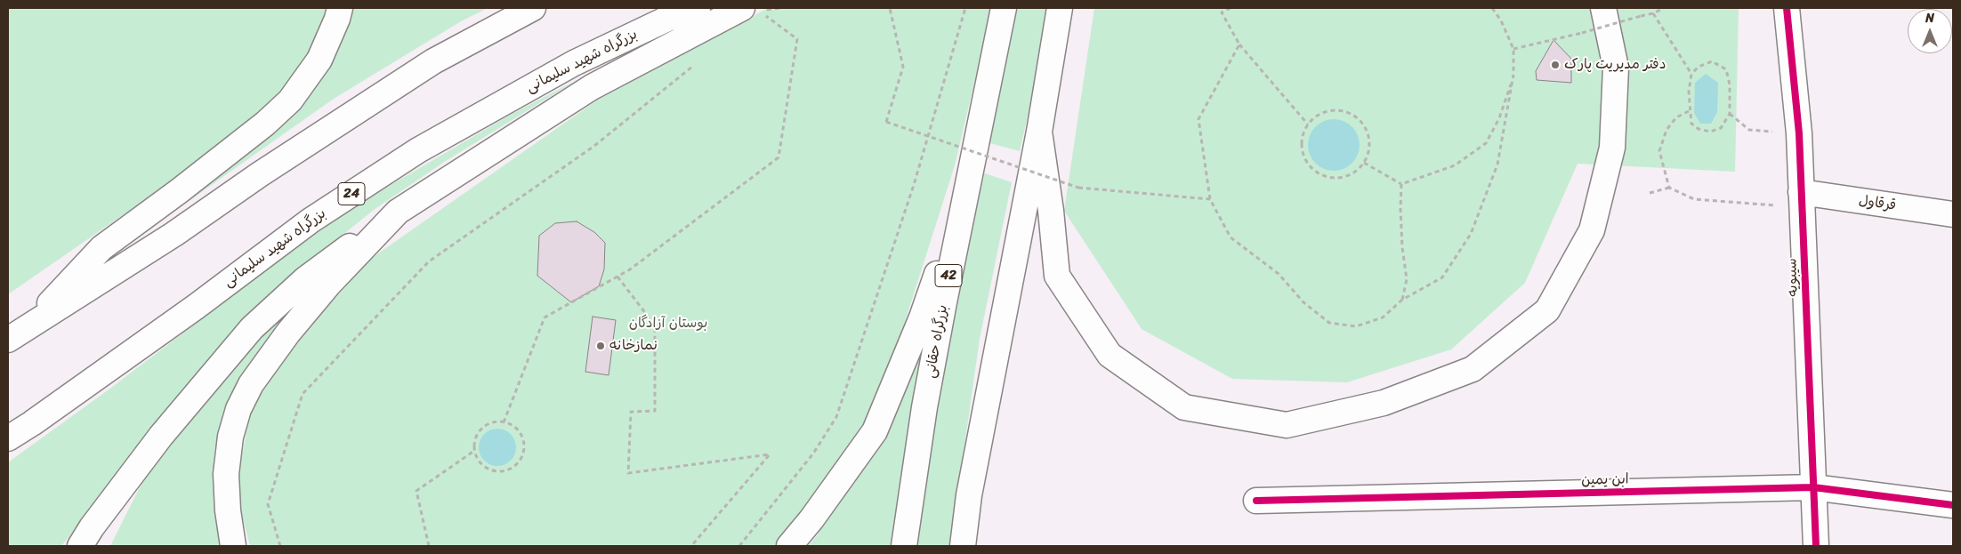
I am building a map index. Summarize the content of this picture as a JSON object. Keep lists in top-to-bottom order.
{
  "streets": {
    "main road": [
      "بزرگراه شهید سلیمانی",
      "24",
      "قرقاول",
      "42",
      "سیبویه",
      "بزرگراه حقانی",
      "ابن یمین"
    ]
  },
  "crossings": [
    ["قرقاول", "سیبویه"],
    ["سیبویه", "ابن یمین"]
  ],
  "parks": ["بوستان آزادگان"],
  "places": ["دفتر مدیریت پارک", "نمازخانه"],
  "north": "top"
}
